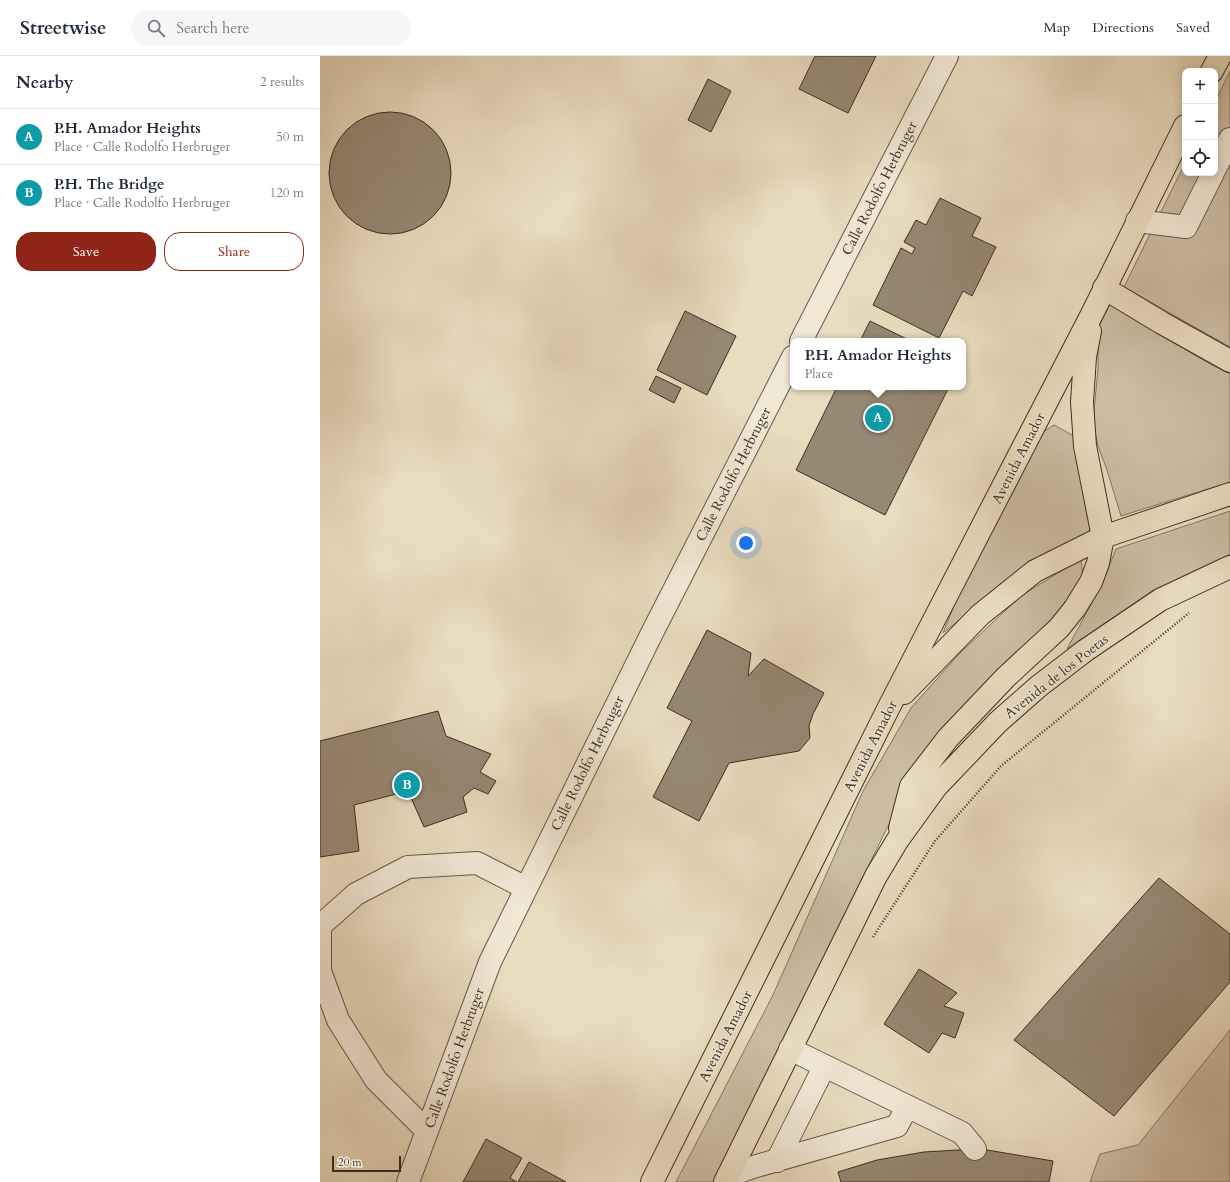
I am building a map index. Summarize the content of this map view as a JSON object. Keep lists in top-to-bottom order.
{
  "streets": {
    "main road": ["Avenida Amador", "Avenida de los Poetas"],
    "street": ["Calle Rodolfo Herbruger"]
  },
  "scale_bar": "20 m",
  "page": {
    "header": "Streetwise",
    "search": "Search here",
    "nav": ["Map", "Directions", "Saved"],
    "heading": ["Nearby", "2 results"],
    "map_buttons": ["+", "−"],
    "list": [
      {
        "mark": "A",
        "name": "P.H. Amador Heights",
        "note": "Place · Calle Rodolfo Herbruger",
        "value": "50 m"
      },
      {
        "mark": "B",
        "name": "P.H. The Bridge",
        "note": "Place · Calle Rodolfo Herbruger",
        "value": "120 m"
      }
    ],
    "buttons": ["Save", "Share"],
    "popup": ["P.H. Amador Heights", "Place"],
    "pins": ["A", "B"],
    "scale": "20 m"
  }
}
